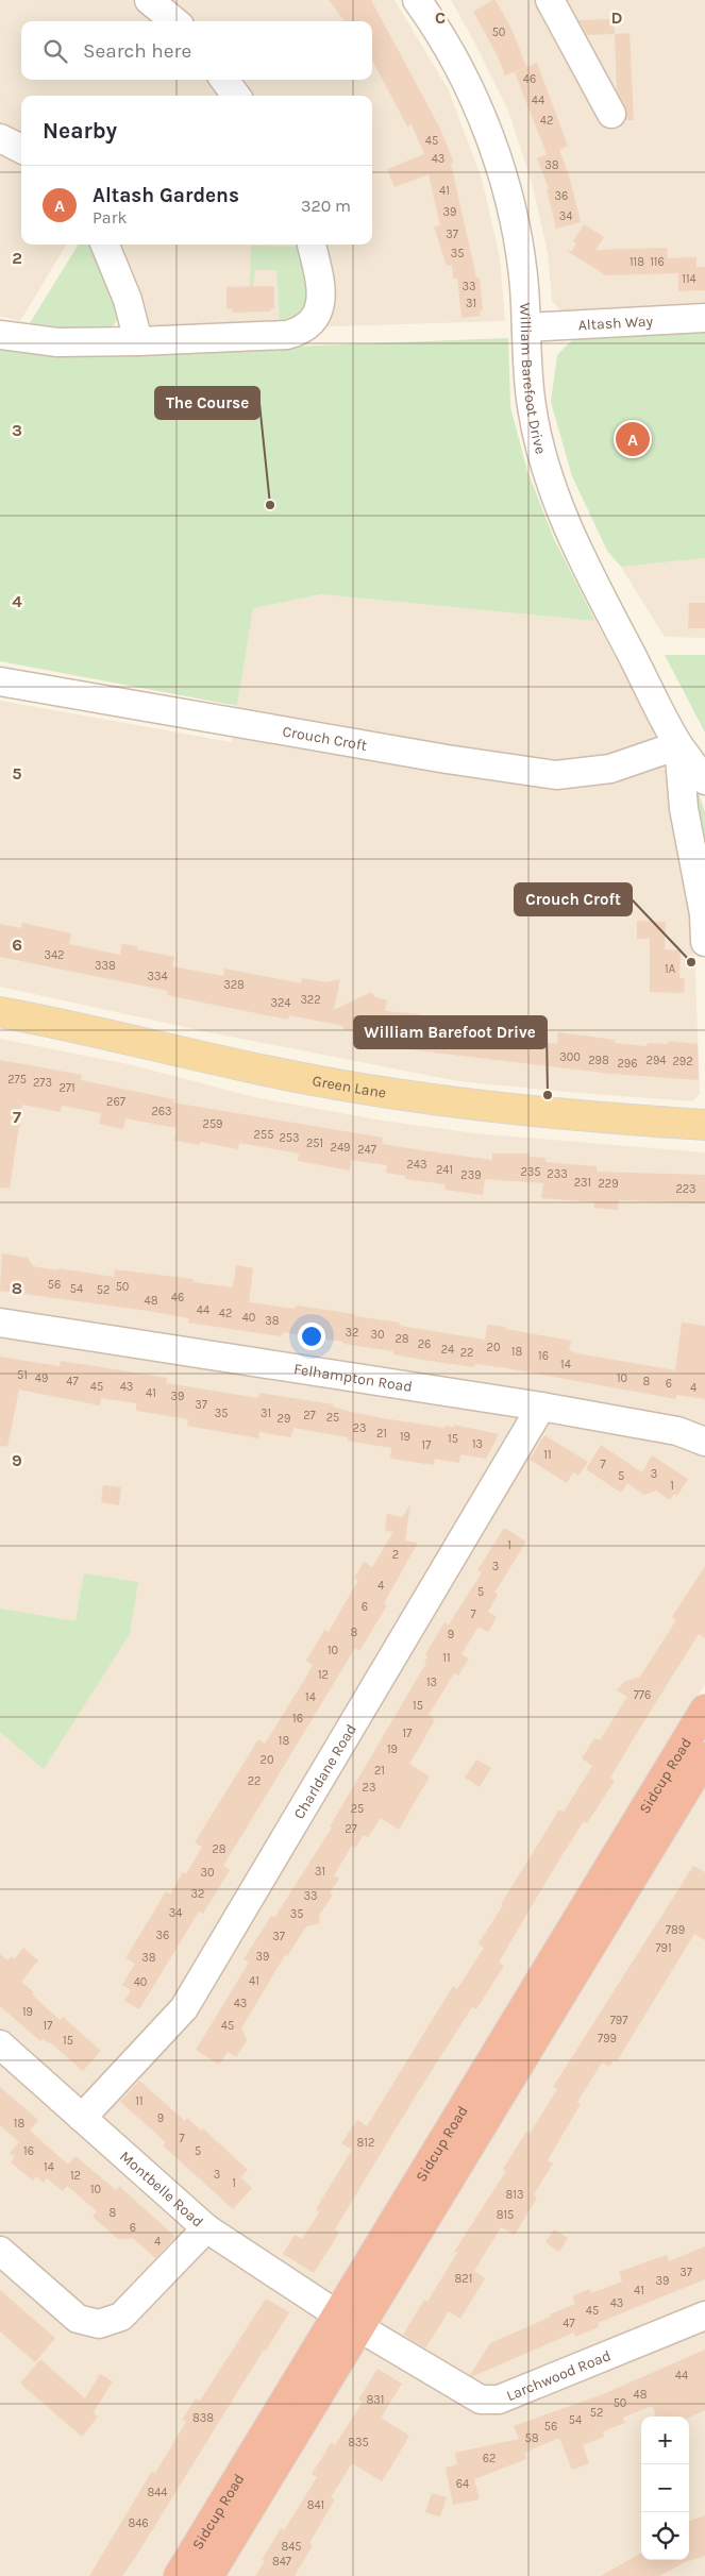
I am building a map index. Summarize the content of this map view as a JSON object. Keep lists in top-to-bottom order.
{
  "streets": {
    "highway": ["Sidcup Road"],
    "main road": ["Green Lane"],
    "street": [
      "Altash Way",
      "William Barefoot Drive",
      "Crouch Croft",
      "Felhampton Road",
      "Charldane Road",
      "Montbelle Road",
      "Larchwood Road"
    ]
  },
  "crossings": [
    ["Altash Way", "William Barefoot Drive"],
    ["William Barefoot Drive", "Crouch Croft"],
    ["Felhampton Road", "Charldane Road"],
    ["Charldane Road", "Montbelle Road"],
    ["Sidcup Road", "Montbelle Road"],
    ["Sidcup Road", "Larchwood Road"],
    ["Montbelle Road", "Larchwood Road"]
  ],
  "places": ["The Course", "Crouch Croft", "William Barefoot Drive"],
  "house_numbers": [
    "50",
    "46",
    "44",
    "42",
    "45",
    "43",
    "38",
    "41",
    "36",
    "39",
    "34",
    "37",
    "35",
    "118",
    "116",
    "114",
    "33",
    "31",
    "342",
    "338",
    "1A",
    "334",
    "328",
    "322",
    "324",
    "300",
    "298",
    "294",
    "292",
    "296",
    "275",
    "273",
    "271",
    "267",
    "263",
    "259",
    "255",
    "253",
    "251",
    "249",
    "247",
    "243",
    "241",
    "235",
    "233",
    "239",
    "231",
    "229",
    "223",
    "56",
    "50",
    "54",
    "52",
    "46",
    "48",
    "44",
    "42",
    "40",
    "38",
    "32",
    "30",
    "28",
    "26",
    "20",
    "24",
    "18",
    "22",
    "16",
    "14",
    "51",
    "49",
    "10",
    "47",
    "8",
    "6",
    "45",
    "43",
    "4",
    "41",
    "39",
    "37",
    "35",
    "31",
    "27",
    "25",
    "29",
    "23",
    "21",
    "19",
    "15",
    "13",
    "17",
    "11",
    "7",
    "3",
    "5",
    "1",
    "1",
    "2",
    "3",
    "4",
    "5",
    "6",
    "7",
    "8",
    "9",
    "10",
    "11",
    "12",
    "13",
    "776",
    "14",
    "15",
    "16",
    "17",
    "18",
    "19",
    "20",
    "21",
    "22",
    "23",
    "25",
    "27",
    "28",
    "31",
    "30",
    "32",
    "33",
    "34",
    "35",
    "789",
    "36",
    "37",
    "791",
    "39",
    "38",
    "41",
    "40",
    "43",
    "19",
    "797",
    "17",
    "45",
    "799",
    "15",
    "11",
    "9",
    "18",
    "7",
    "812",
    "16",
    "5",
    "14",
    "3",
    "12",
    "1",
    "10",
    "813",
    "8",
    "815",
    "6",
    "4",
    "37",
    "821",
    "39",
    "41",
    "43",
    "45",
    "47",
    "44",
    "48",
    "831",
    "50",
    "52",
    "838",
    "54",
    "56",
    "58",
    "835",
    "62",
    "64",
    "844",
    "841",
    "846",
    "845",
    "847"
  ],
  "page": {
    "search": "Search here",
    "heading": "Nearby",
    "list": [
      {
        "mark": "A",
        "name": "Altash Gardens",
        "note": "Park",
        "value": "320 m"
      }
    ],
    "pins": "A",
    "map_buttons": ["+", "−"]
  },
  "grid": {
    "columns": ["C", "D"],
    "rows": [
      "2",
      "3",
      "4",
      "5",
      "6",
      "7",
      "8",
      "9"
    ]
  }
}
